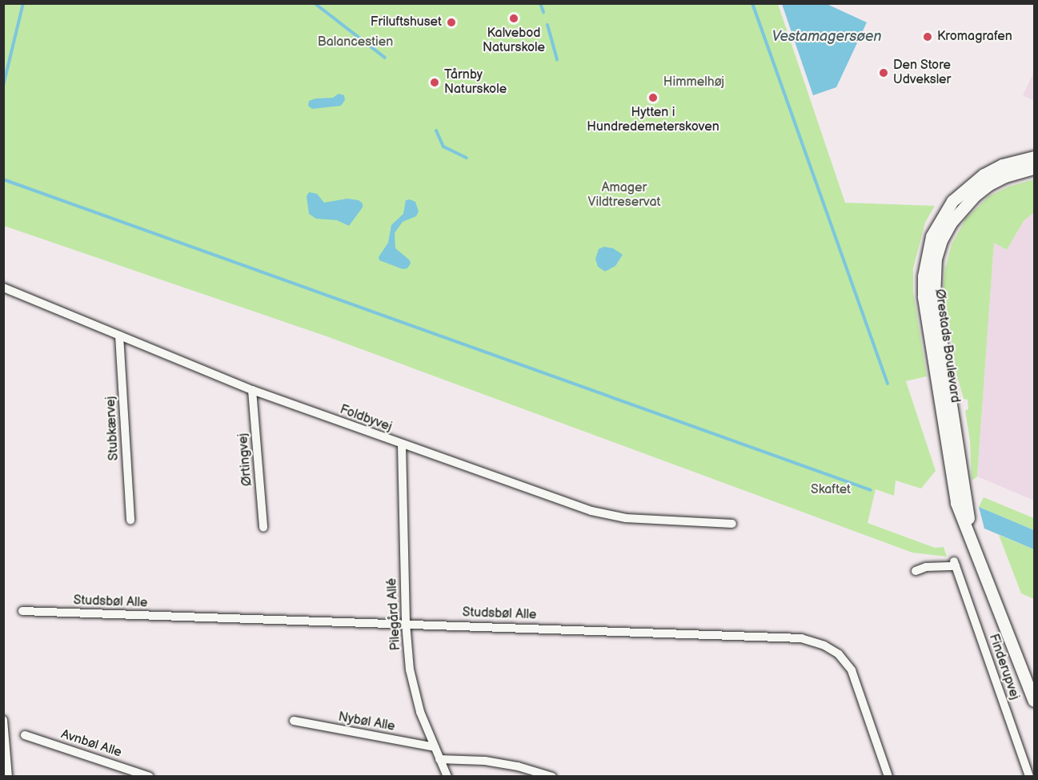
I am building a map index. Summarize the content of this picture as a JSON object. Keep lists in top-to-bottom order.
{
  "streets": {
    "street": [
      "Ørestads Boulevard",
      "Foldbyvej",
      "Stubkærvej",
      "Ørtingvej",
      "Studsbøl Alle",
      "Pilegård Allé",
      "Finderupvej",
      "Nybøl Alle",
      "Avnbøl Alle"
    ]
  },
  "crossings": [
    ["Foldbyvej", "Stubkærvej"],
    ["Foldbyvej", "Ørtingvej"],
    ["Foldbyvej", "Pilegård Allé"],
    ["Studsbøl Alle", "Pilegård Allé"],
    ["Pilegård Allé", "Nybøl Alle"]
  ],
  "water": ["Vestamagersøen"],
  "parks": [
    "Balancestien",
    "Himmelhøj",
    "Amager Vildtreservat",
    "Skaftet"
  ],
  "places": [
    "Kalvebod Naturskole",
    "Friluftshuset",
    "Kromagrafen",
    "Den Store Udveksler",
    "Tårnby Naturskole",
    "Hytten i Hundredemeterskoven"
  ]
}
